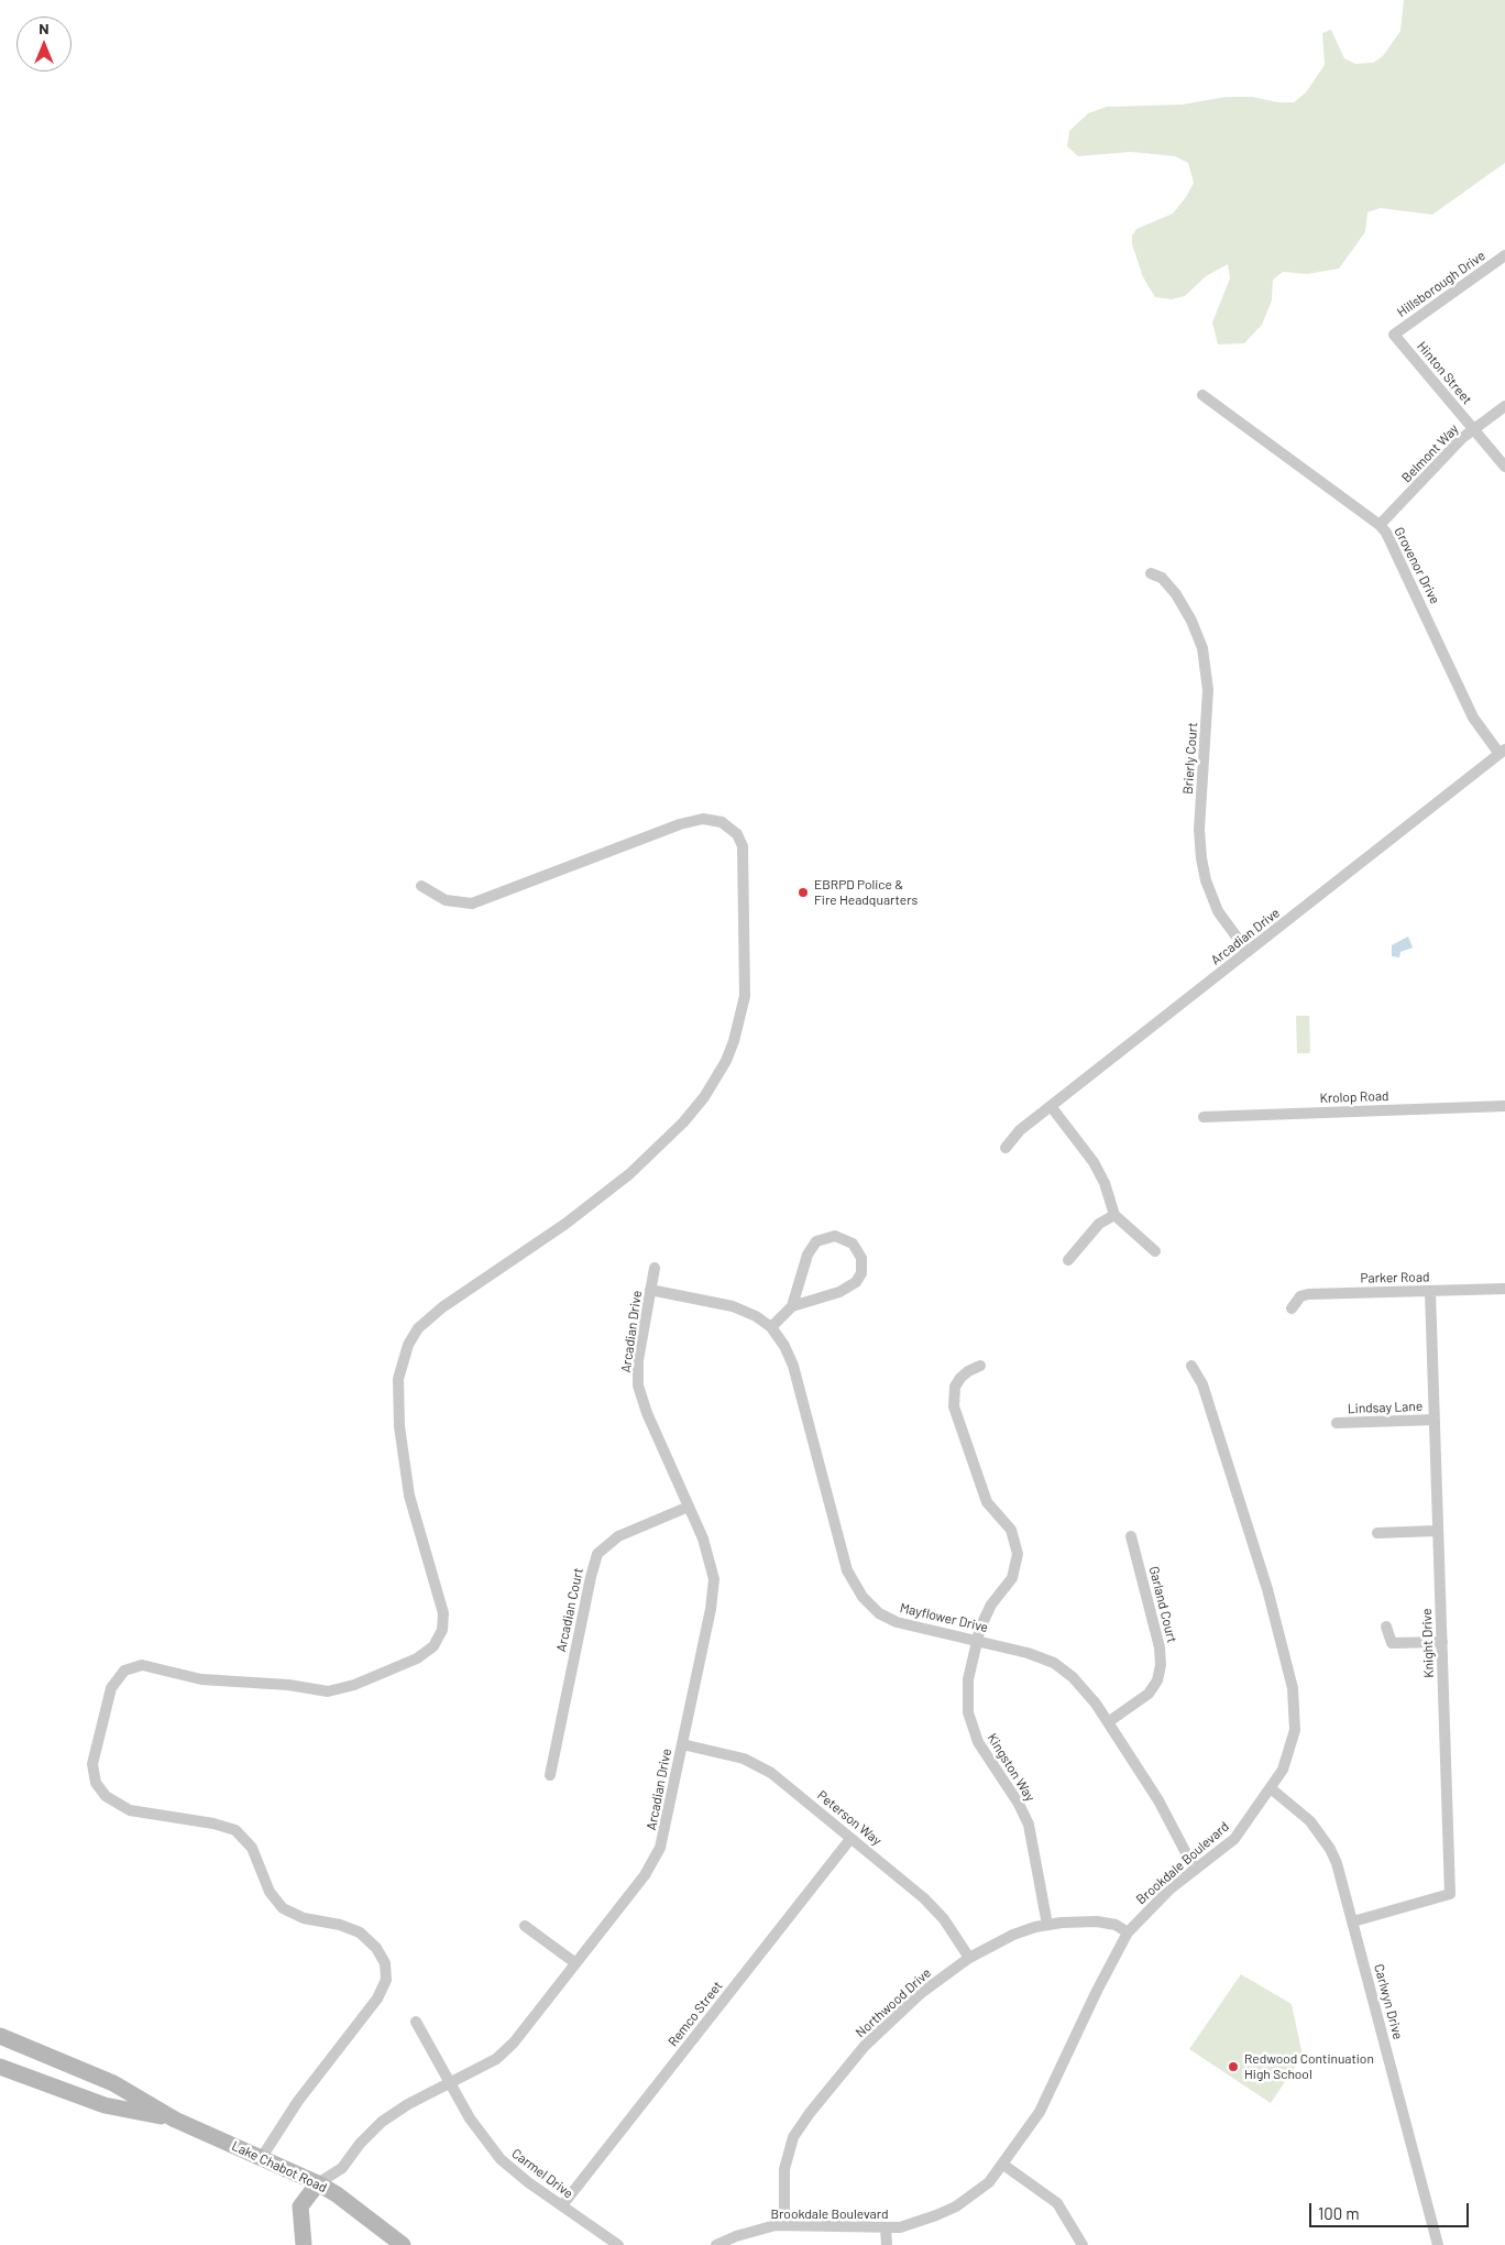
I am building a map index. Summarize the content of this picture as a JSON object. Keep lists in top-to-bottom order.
{
  "streets": {
    "main road": ["Lake Chabot Road"],
    "street": [
      "Hillsborough Drive",
      "Hinton Street",
      "Belmont Way",
      "Grovenor Drive",
      "Brierly Court",
      "Arcadian Drive",
      "Krolop Road",
      "Parker Road",
      "Lindsay Lane",
      "Garland Court",
      "Arcadian Court",
      "Mayflower Drive",
      "Knight Drive",
      "Kingston Way",
      "Peterson Way",
      "Brookdale Boulevard",
      "Carlwyn Drive",
      "Northwood Drive",
      "Remco Street",
      "Carmel Drive"
    ]
  },
  "crossings": [
    ["Hillsborough Drive", "Hinton Street"],
    ["Hinton Street", "Belmont Way"],
    ["Belmont Way", "Grovenor Drive"],
    ["Grovenor Drive", "Arcadian Drive"],
    ["Brierly Court", "Arcadian Drive"],
    ["Arcadian Drive", "Arcadian Court"],
    ["Arcadian Drive", "Mayflower Drive"],
    ["Arcadian Drive", "Peterson Way"],
    ["Arcadian Drive", "Lake Chabot Road"],
    ["Arcadian Drive", "Carmel Drive"],
    ["Parker Road", "Knight Drive"],
    ["Lindsay Lane", "Knight Drive"],
    ["Garland Court", "Mayflower Drive"],
    ["Mayflower Drive", "Kingston Way"],
    ["Mayflower Drive", "Brookdale Boulevard"],
    ["Knight Drive", "Carlwyn Drive"],
    ["Kingston Way", "Northwood Drive"],
    ["Peterson Way", "Northwood Drive"],
    ["Peterson Way", "Remco Street"],
    ["Brookdale Boulevard", "Carlwyn Drive"],
    ["Brookdale Boulevard", "Northwood Drive"],
    ["Remco Street", "Carmel Drive"]
  ],
  "places": ["EBRPD Police & Fire Headquarters", "Redwood Continuation High School"],
  "scale_bar": "100 m",
  "north": "top"
}
